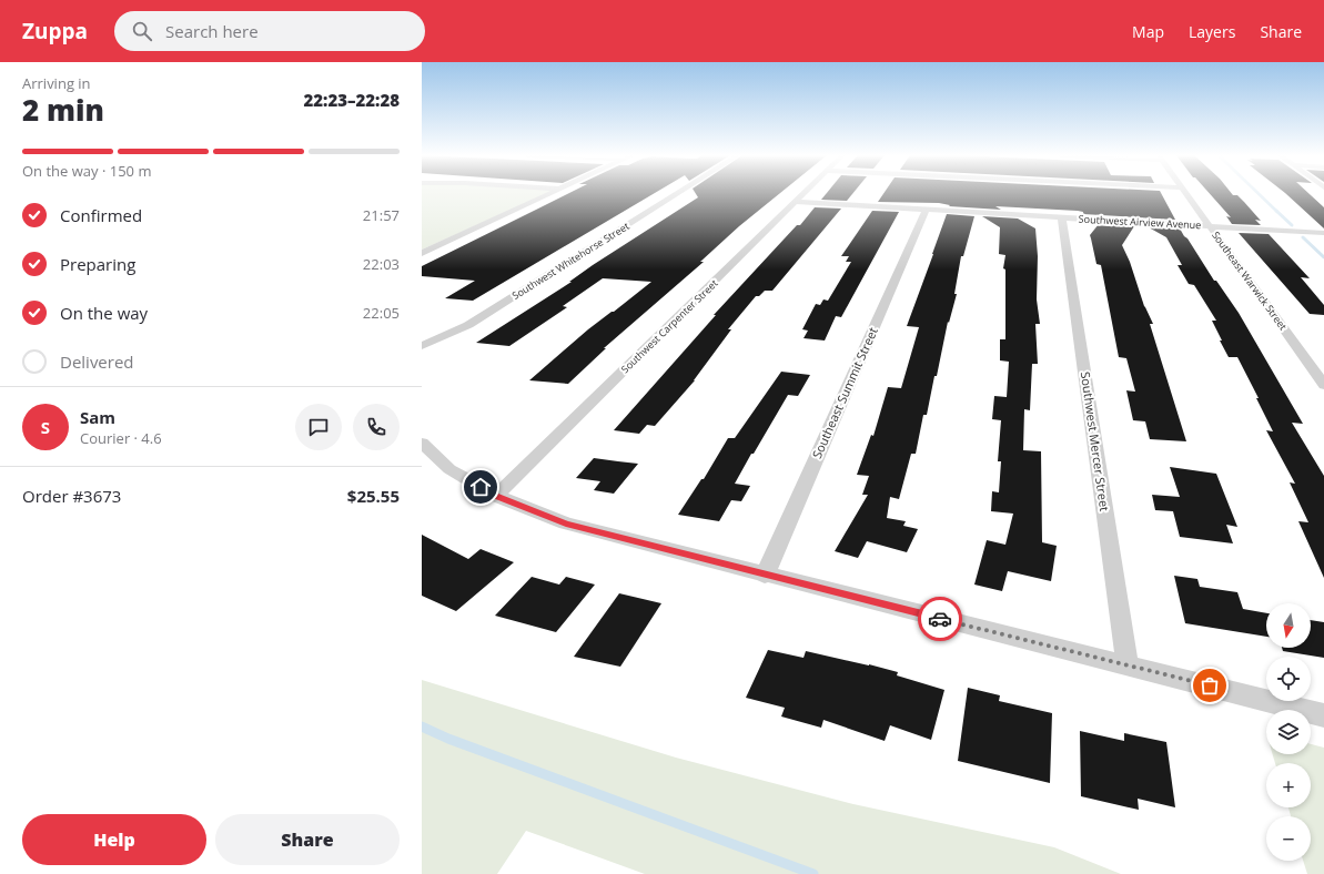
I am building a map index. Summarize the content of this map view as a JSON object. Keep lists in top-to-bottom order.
{
  "streets": {
    "street": [
      "Southwest Airview Avenue",
      "Southwest Whitehorse Street",
      "Southeast Warwick Street",
      "Southwest Carpenter Street",
      "Southeast Summit Street",
      "Southwest Mercer Street"
    ]
  },
  "crossings": [
    ["Southwest Airview Avenue", "Southeast Warwick Street"],
    ["Southwest Airview Avenue", "Southwest Carpenter Street"],
    ["Southwest Airview Avenue", "Southeast Summit Street"],
    ["Southwest Airview Avenue", "Southwest Mercer Street"]
  ],
  "north": "bottom",
  "page": {
    "header": "Zuppa",
    "search": "Search here",
    "nav": ["Map", "Layers", "Share"],
    "heading": ["2 min", "Arriving in", "22:23–22:28"],
    "panel": [
      "Sam",
      "Courier · 4.6",
      "Order #3673",
      "$25.55"
    ],
    "bar": "On the way · 150 m",
    "list": [
      ["Confirmed", "21:57"],
      ["Preparing", "22:03"],
      ["On the way", "22:05"],
      "Delivered"
    ],
    "round": "S",
    "map_buttons": ["+", "−"],
    "buttons": ["Help", "Share"]
  }
}
